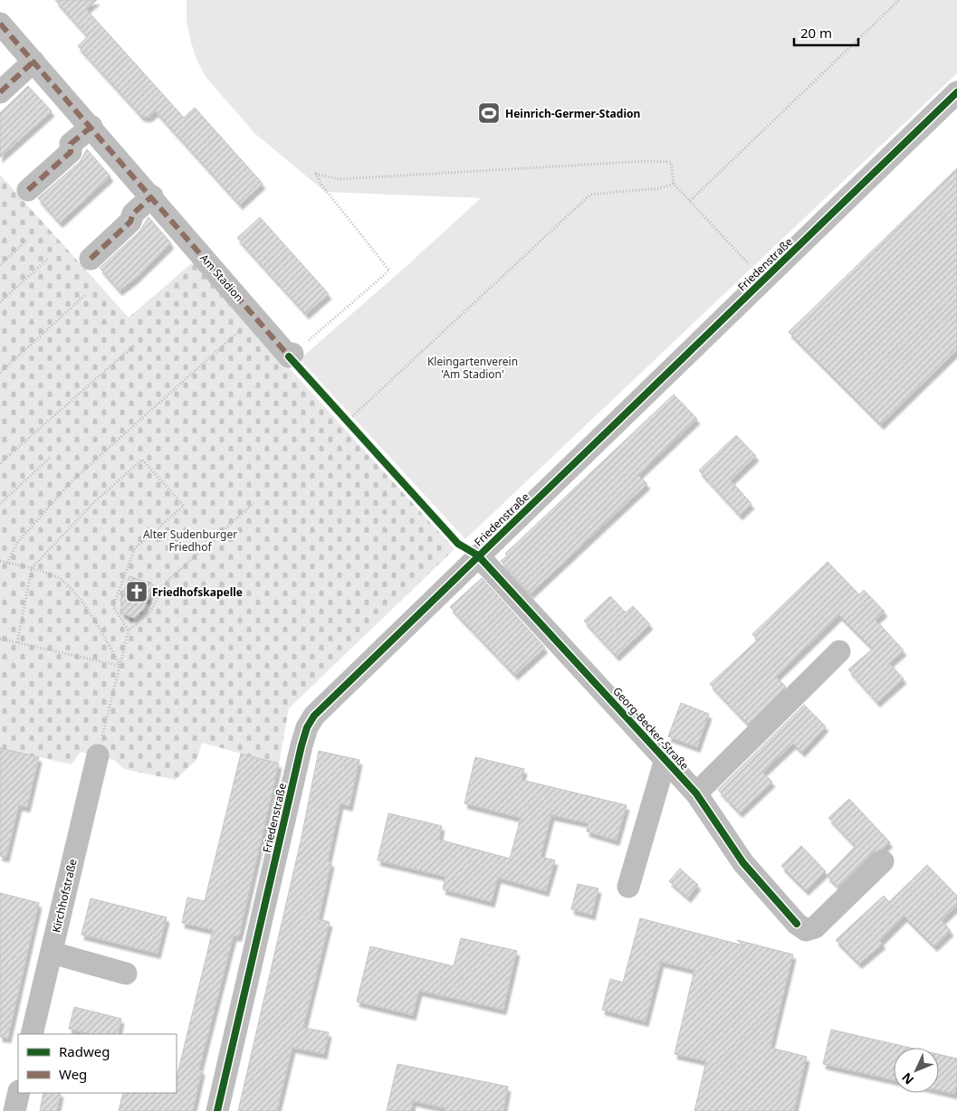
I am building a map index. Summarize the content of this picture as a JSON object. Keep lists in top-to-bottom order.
{
  "streets": {
    "street": [
      "Friedenstraße",
      "Am Stadion",
      "Georg-Becker-Straße",
      "Kirchhofstraße"
    ]
  },
  "crossings": [
    ["Friedenstraße", "Georg-Becker-Straße"]
  ],
  "parks": ["Kleingartenverein 'Am Stadion'", "Alter Sudenburger Friedhof"],
  "places": {
    "sports": ["Heinrich-Germer-Stadion"],
    "church": ["Friedhofskapelle"]
  },
  "legend": ["Radweg", "Weg"],
  "scale_bar": "20 m",
  "north": "bottom left"
}
